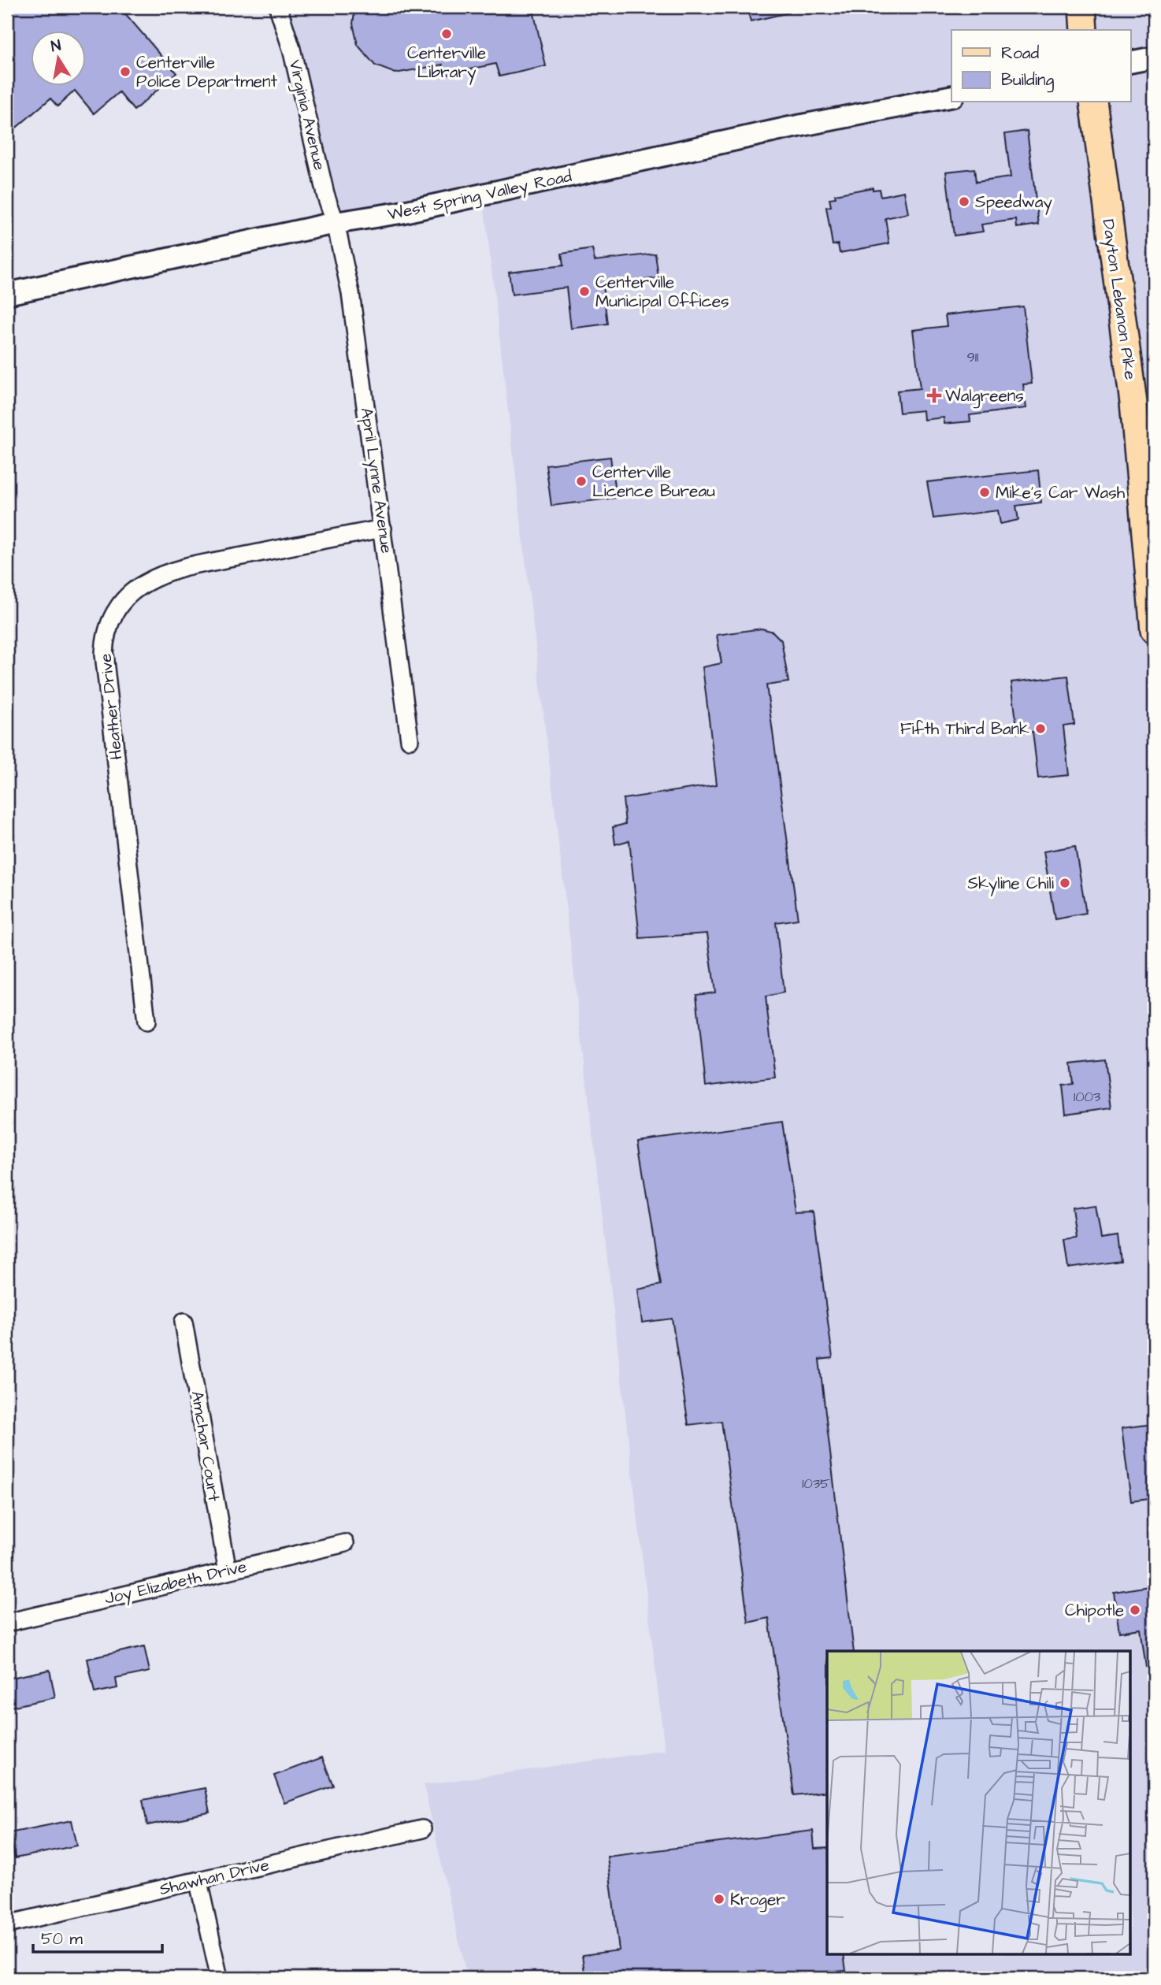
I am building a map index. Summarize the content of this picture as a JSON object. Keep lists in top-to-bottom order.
{
  "streets": {
    "main road": ["Dayton Lebanon Pike"],
    "street": [
      "Virginia Avenue",
      "West Spring Valley Road",
      "April Lynne Avenue",
      "Heather Drive",
      "Amchar Court",
      "Joy Elizabeth Drive",
      "Shawhan Drive"
    ]
  },
  "crossings": [
    ["Virginia Avenue", "West Spring Valley Road"],
    ["Virginia Avenue", "April Lynne Avenue"],
    ["West Spring Valley Road", "April Lynne Avenue"],
    ["April Lynne Avenue", "Heather Drive"],
    ["Amchar Court", "Joy Elizabeth Drive"]
  ],
  "places": {
    "other": [
      "Centerville Library",
      "Centerville Police Department",
      "Speedway",
      "Centerville Municipal Offices",
      "Centerville Licence Bureau",
      "Mike's Car Wash",
      "Fifth Third Bank",
      "Skyline Chili",
      "Chipotle",
      "Kroger"
    ],
    "health": ["Walgreens"]
  },
  "house_numbers": ["911", "1003", "1035"],
  "legend": ["Road", "Building"],
  "scale_bar": "50 m",
  "north": "top"
}
